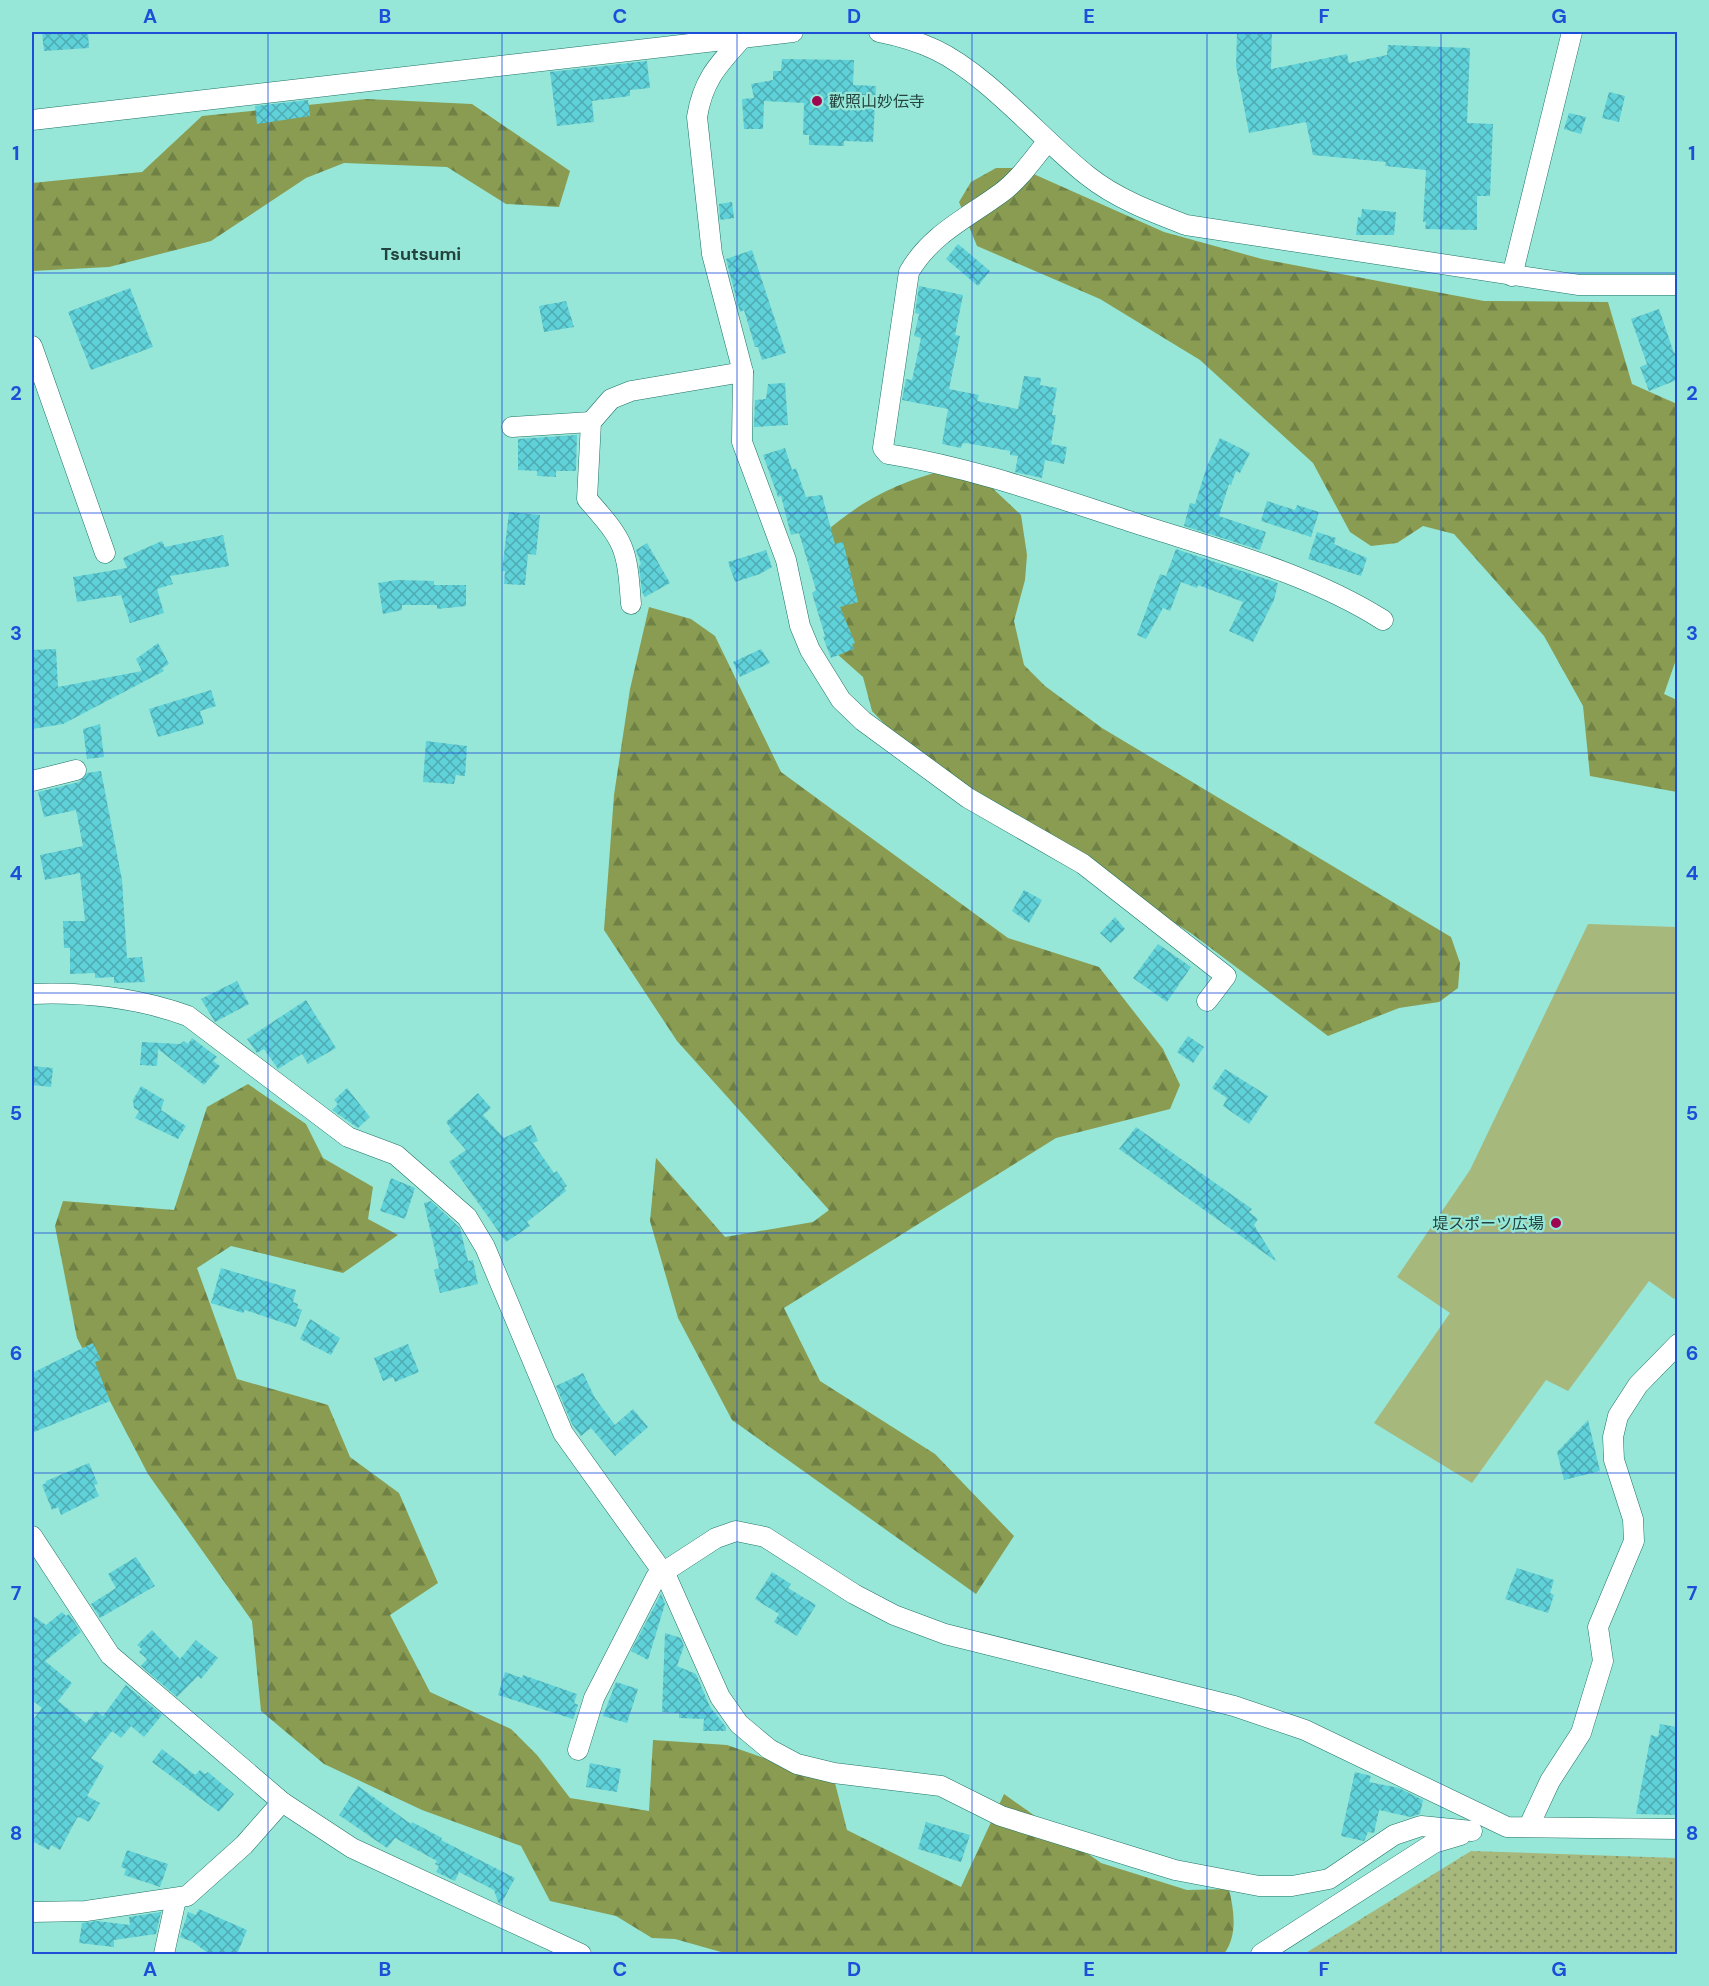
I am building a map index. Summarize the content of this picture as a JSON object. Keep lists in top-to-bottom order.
{
  "districts": ["Tsutsumi"],
  "places": ["歡照山妙伝寺", "堤スポーツ広場"],
  "grid": {
    "columns": [
      "A",
      "B",
      "C",
      "D",
      "E",
      "F",
      "G"
    ],
    "rows": [
      "1",
      "2",
      "3",
      "4",
      "5",
      "6",
      "7",
      "8"
    ]
  }
}
